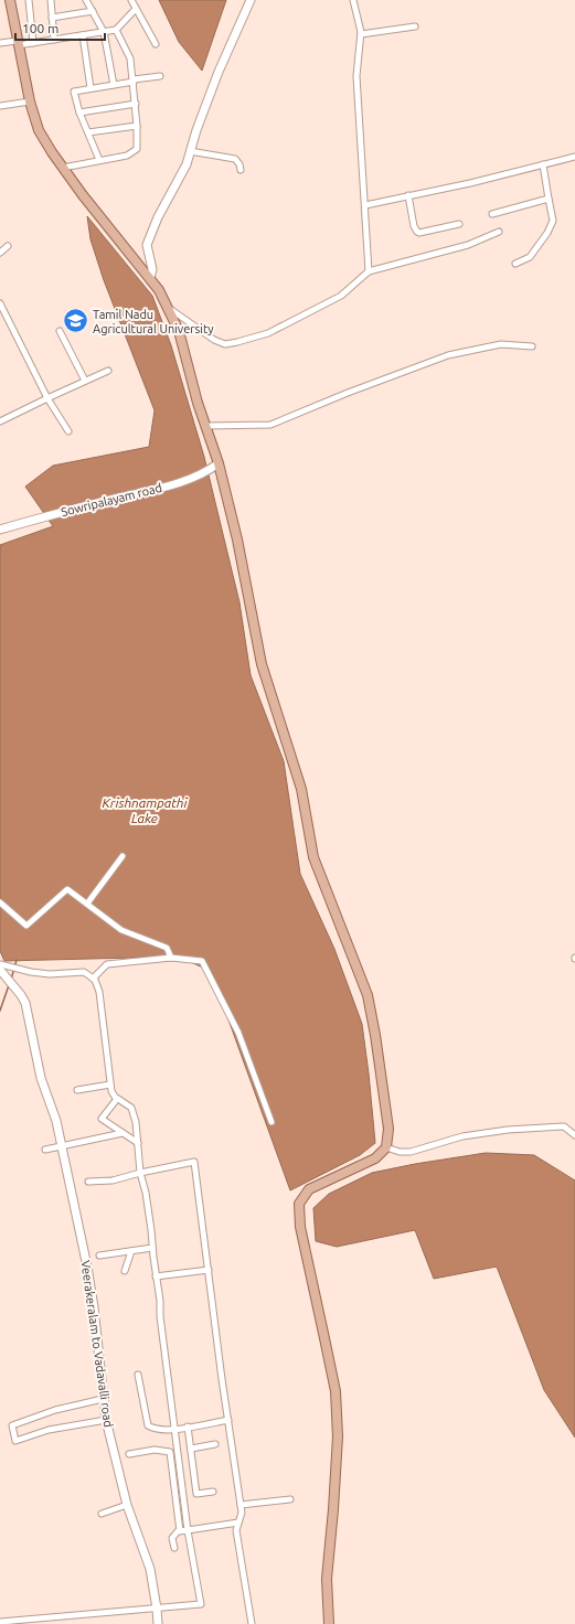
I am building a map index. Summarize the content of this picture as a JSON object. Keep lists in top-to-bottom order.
{
  "streets": {
    "street": ["Sowripalayam road", "Veerakeralam to Vadavalli road"]
  },
  "water": ["Krishnampathi Lake"],
  "places": {
    "school or university": ["Tamil Nadu Agricultural University"]
  },
  "scale_bar": "100 m"
}
